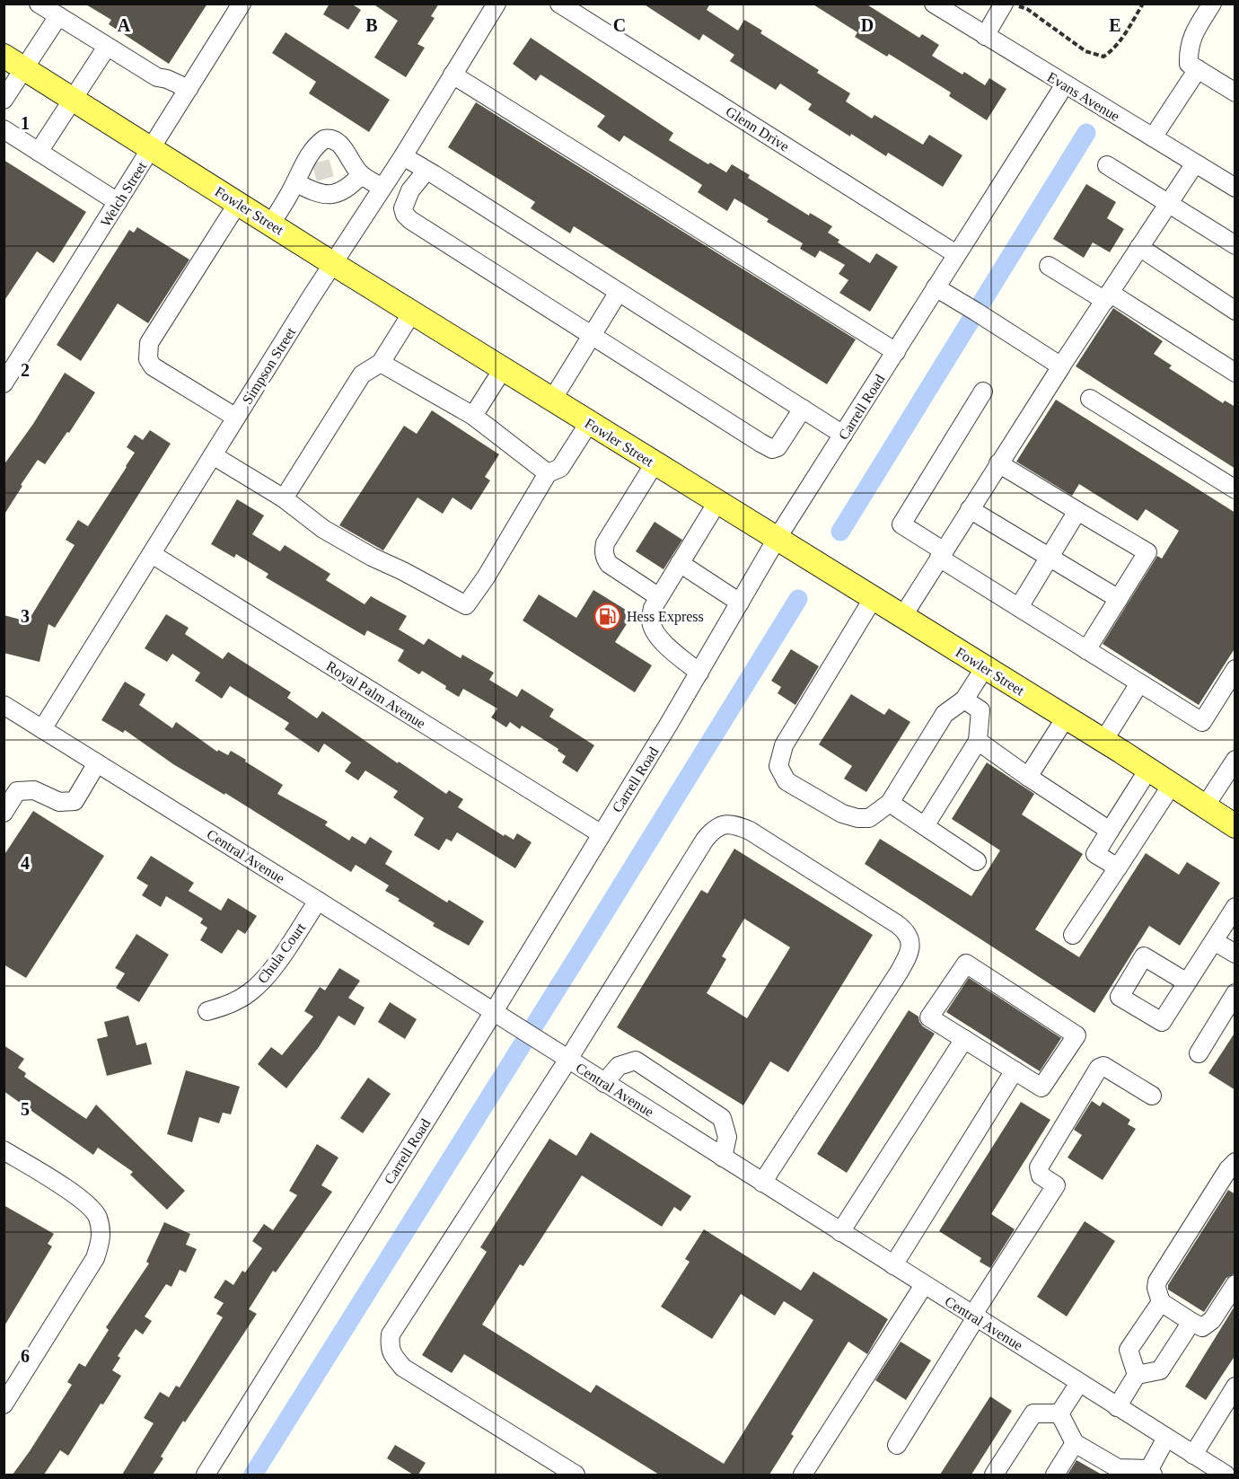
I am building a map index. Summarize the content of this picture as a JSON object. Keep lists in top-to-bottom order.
{
  "streets": {
    "main road": ["Fowler Street"],
    "street": [
      "Evans Avenue",
      "Glenn Drive",
      "Welch Street",
      "Simpson Street",
      "Carrell Road",
      "Royal Palm Avenue",
      "Central Avenue",
      "Chula Court"
    ]
  },
  "crossings": [
    ["Evans Avenue", "Carrell Road"],
    ["Glenn Drive", "Carrell Road"],
    ["Welch Street", "Fowler Street"],
    ["Fowler Street", "Simpson Street"],
    ["Fowler Street", "Carrell Road"],
    ["Simpson Street", "Royal Palm Avenue"],
    ["Simpson Street", "Central Avenue"],
    ["Carrell Road", "Royal Palm Avenue"],
    ["Carrell Road", "Central Avenue"],
    ["Central Avenue", "Chula Court"]
  ],
  "places": {
    "fuel station": ["Hess Express"]
  },
  "grid": {
    "columns": [
      "A",
      "B",
      "C",
      "D",
      "E"
    ],
    "rows": [
      "1",
      "2",
      "3",
      "4",
      "5",
      "6"
    ]
  }
}
